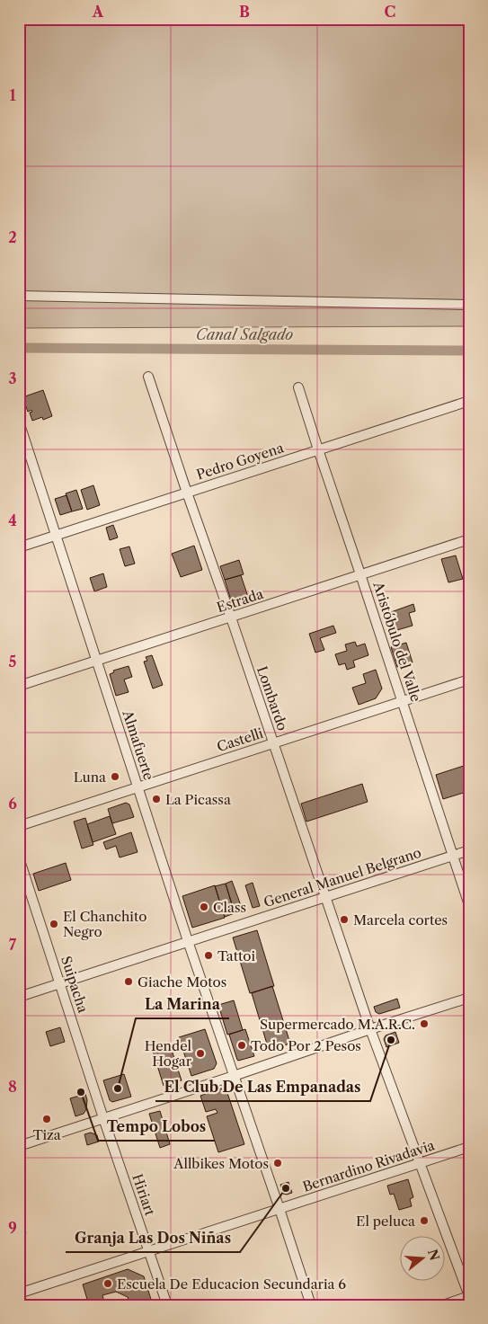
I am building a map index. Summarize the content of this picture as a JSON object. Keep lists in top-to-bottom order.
{
  "streets": {
    "street": [
      "Pedro Goyena",
      "Estrada",
      "Aristóbulo del Valle",
      "Lombardo",
      "Castelli",
      "Almafuerte",
      "General Manuel Belgrano",
      "Suipacha",
      "Bernardino Rivadavia",
      "Hiriart"
    ]
  },
  "crossings": [
    ["Pedro Goyena", "Aristóbulo del Valle"],
    ["Pedro Goyena", "Lombardo"],
    ["Pedro Goyena", "Almafuerte"],
    ["Estrada", "Aristóbulo del Valle"],
    ["Estrada", "Lombardo"],
    ["Estrada", "Almafuerte"],
    ["Aristóbulo del Valle", "Castelli"],
    ["Aristóbulo del Valle", "General Manuel Belgrano"],
    ["Lombardo", "Castelli"],
    ["Lombardo", "General Manuel Belgrano"],
    ["Lombardo", "Bernardino Rivadavia"],
    ["Castelli", "Almafuerte"],
    ["Almafuerte", "General Manuel Belgrano"],
    ["Almafuerte", "Bernardino Rivadavia"],
    ["General Manuel Belgrano", "Suipacha"],
    ["Suipacha", "Hiriart"],
    ["Bernardino Rivadavia", "Hiriart"]
  ],
  "water": ["Canal Salgado"],
  "places": [
    "Luna",
    "La Picassa",
    "Class",
    "Marcela cortes",
    "El Chanchito Negro",
    "Tattoi",
    "Giache Motos",
    "Supermercado M.A.R.C.",
    "El Club De Las Empanadas",
    "Todo Por 2 Pesos",
    "Hendel Hogar",
    "La Marina",
    "Tempo Lobos",
    "Tiza",
    "Allbikes Motos",
    "Granja Las Dos Niñas",
    "El peluca",
    "Escuela De Educacion Secundaria 6"
  ],
  "north": "right",
  "grid": {
    "columns": ["A", "B", "C"],
    "rows": [
      "1",
      "2",
      "3",
      "4",
      "5",
      "6",
      "7",
      "8",
      "9"
    ]
  }
}
